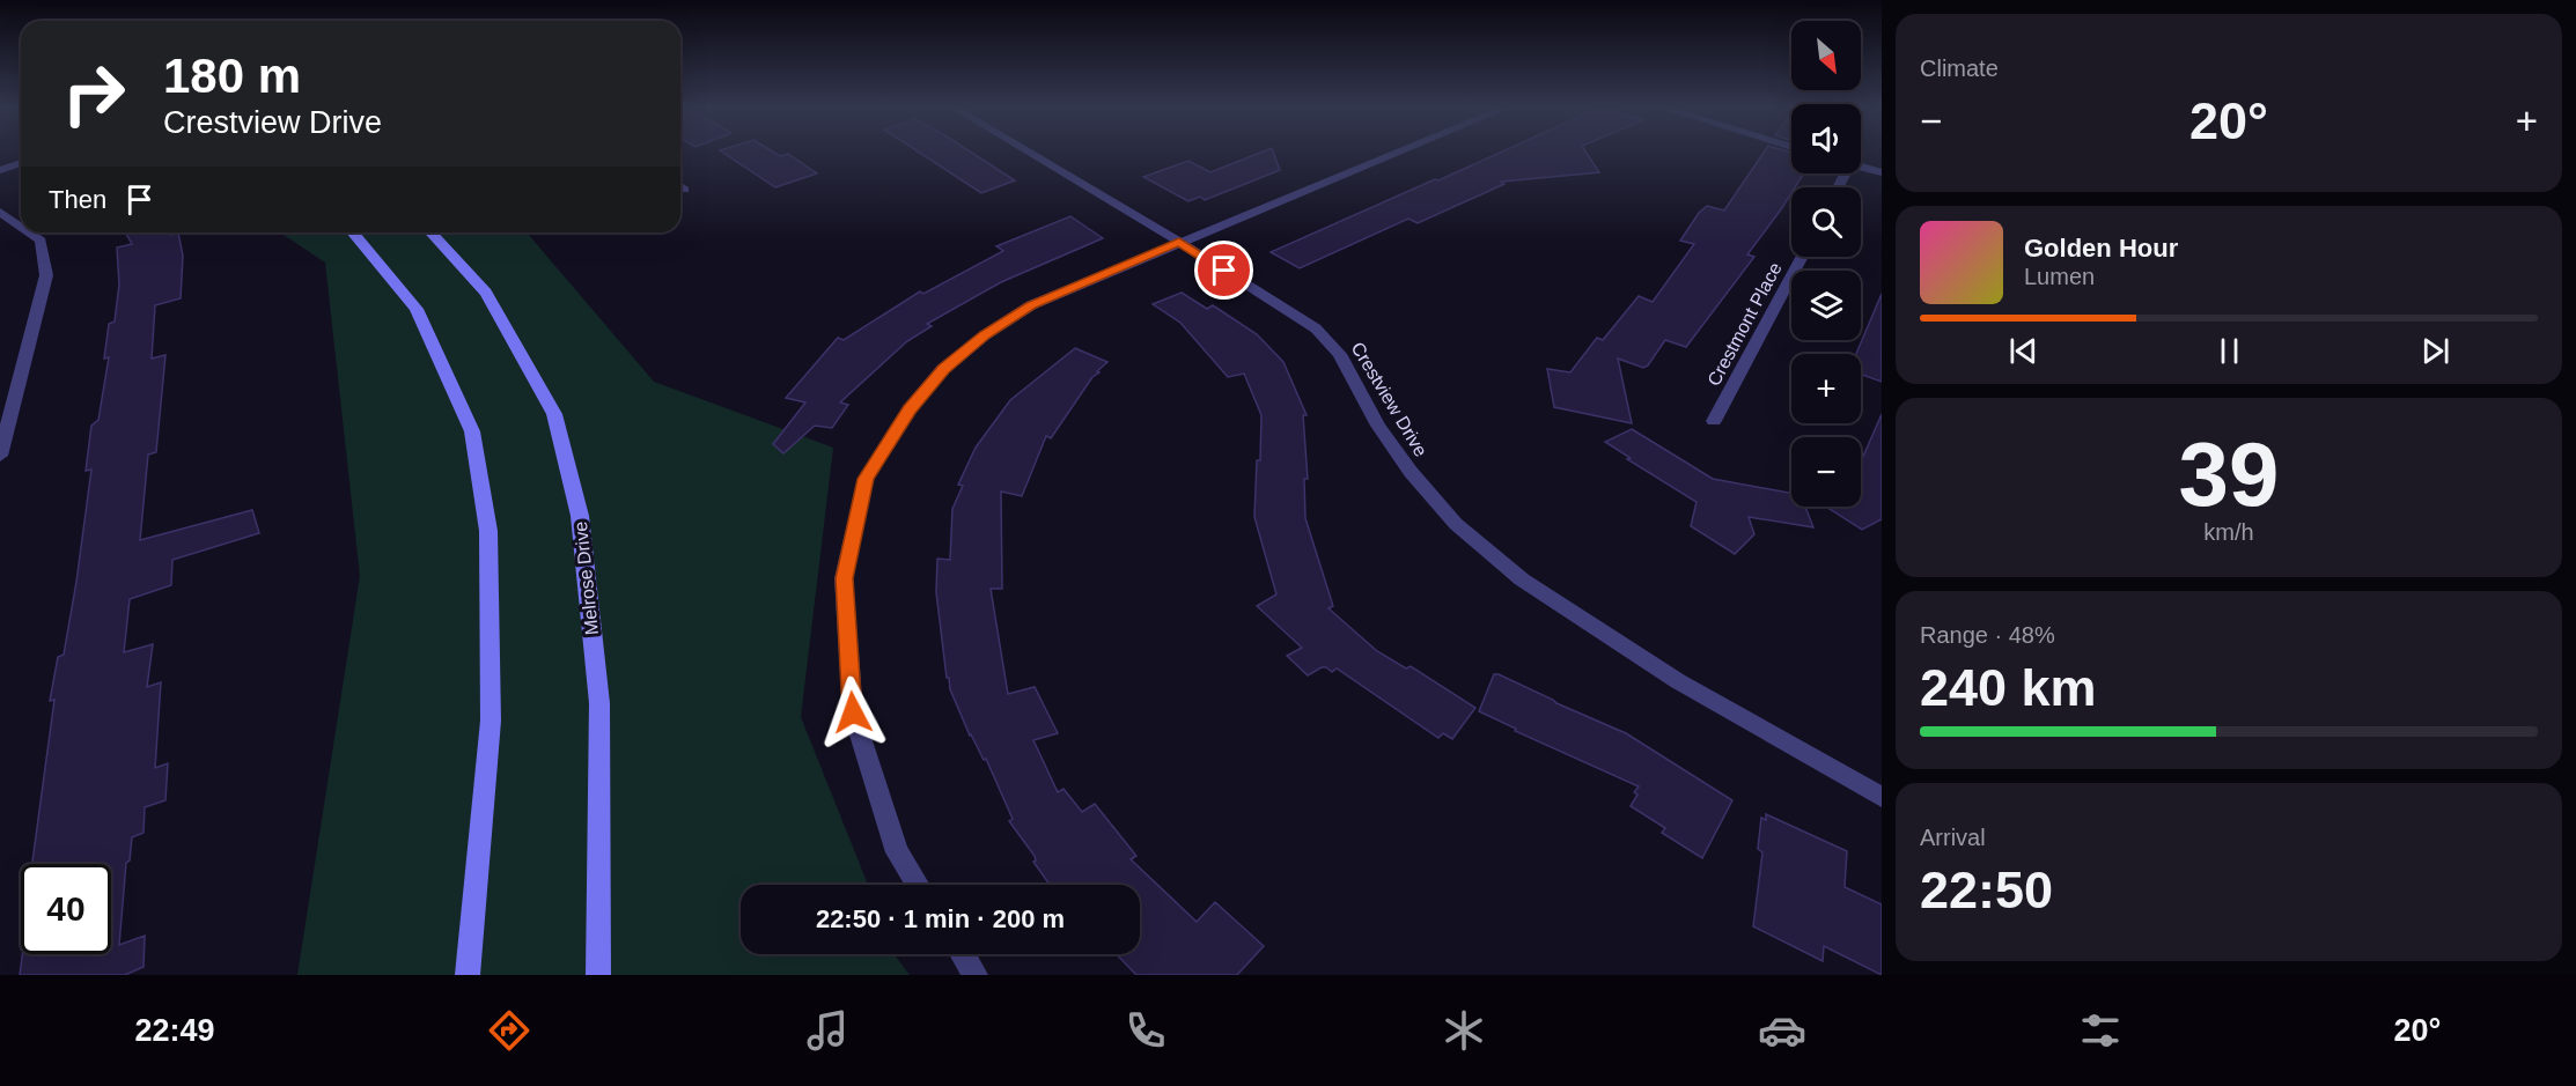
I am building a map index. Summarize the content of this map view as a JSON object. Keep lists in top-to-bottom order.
{
  "streets": {
    "main road": ["Melrose Drive"],
    "street": ["Crestmont Place", "Crestview Drive"]
  },
  "north": "bottom right",
  "page": {
    "tile": [
      "Climate",
      ["39", "km/h"],
      ["Range · 48%", "240 km"],
      ["Arrival", "22:50"]
    ],
    "map_buttons": ["+", "−"],
    "turn": ["180 m", "Crestview Drive"],
    "heat": ["−", "20°", "+"],
    "then": "Then",
    "song": ["Golden Hour", "Lumen"],
    "limit": "40",
    "trip": "22:50 · 1 min · 200 m",
    "tabs": ["22:49", "20°"]
  }
}
